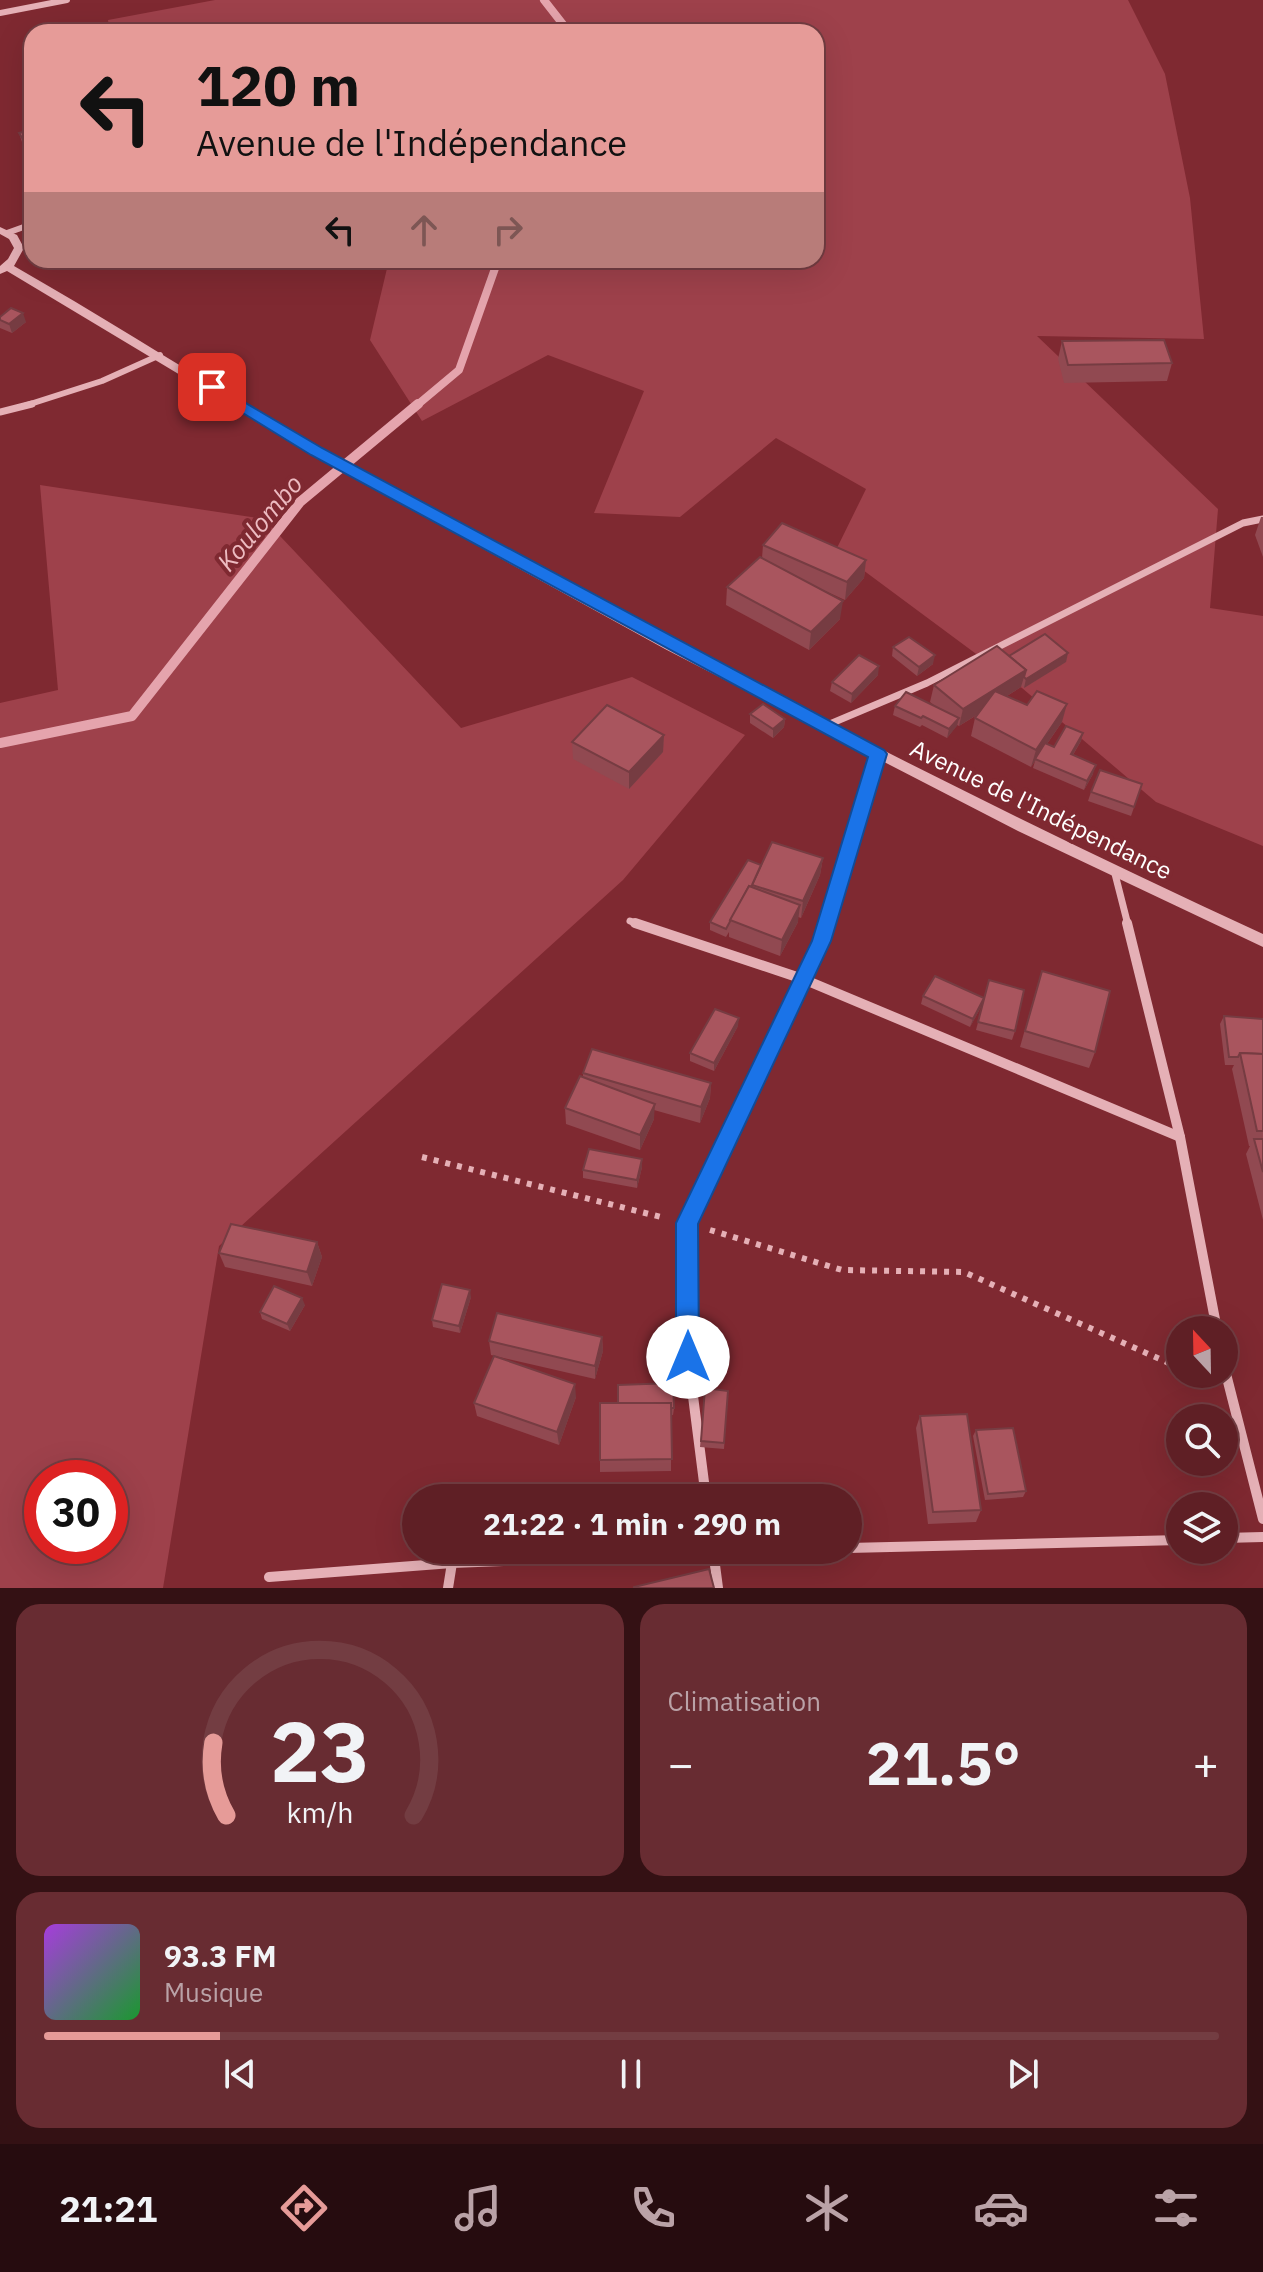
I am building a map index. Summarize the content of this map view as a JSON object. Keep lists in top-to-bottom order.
{
  "streets": {
    "street": ["Avenue de l'Indépendance"]
  },
  "water": ["Koulombo"],
  "north": "top",
  "page": {
    "turn": ["120 m", "Avenue de l'Indépendance"],
    "limit": "30",
    "trip": "21:22 · 1 min · 290 m",
    "tile": "Climatisation",
    "heat": ["−", "21.5°", "+"],
    "song": ["93.3 FM", "Musique"],
    "tabs": "21:21",
    "gauge": ["23", "km/h"]
  }
}
